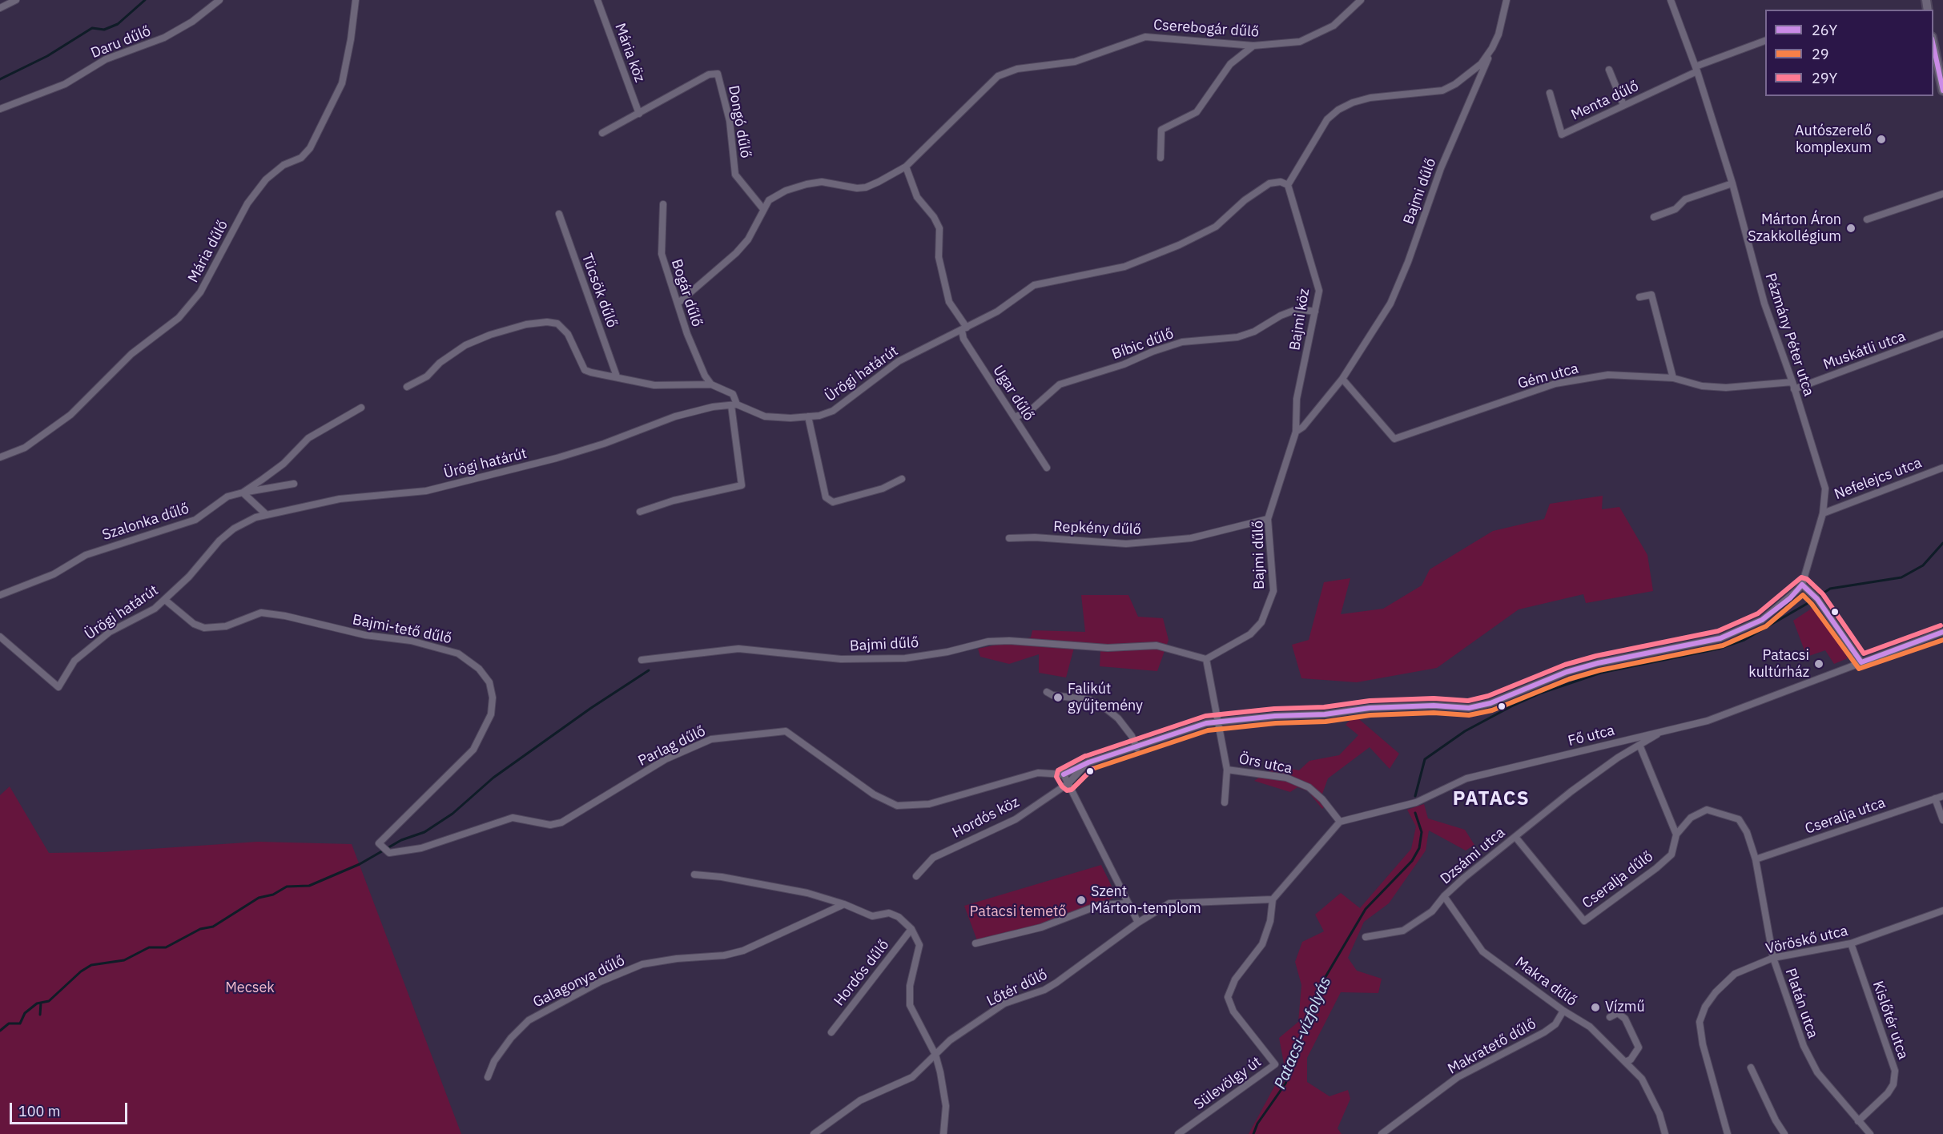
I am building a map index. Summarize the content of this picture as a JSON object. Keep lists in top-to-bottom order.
{
  "streets": {
    "street": [
      "Cserebogár dűlő",
      "Daru dűlő",
      "Mária köz",
      "Menta dűlő",
      "Dongó dűlő",
      "Bajmi dűlő",
      "Mária dűlő",
      "Tücsök dűlő",
      "Bogár dűlő",
      "Bajmi köz",
      "Pázmány Péter utca",
      "Bíbic dűlő",
      "Muskátli utca",
      "Ürögi határút",
      "Gém utca",
      "Ugar dűlő",
      "Nefelejcs utca",
      "Szalonka dűlő",
      "Repkény dűlő",
      "Bajmi-tető dűlő",
      "Fő utca",
      "Parlag dűlő",
      "Örs utca",
      "Cseralja utca",
      "Hordós köz",
      "Dzsámi utca",
      "Cseralja dűlő",
      "Vöröskő utca",
      "Hordós dűlő",
      "Galagonya dűlő",
      "Makra dűlő",
      "Lőtér dűlő",
      "Platán utca",
      "Kislőtér utca",
      "Makratető dűlő",
      "Sülevölgy út"
    ]
  },
  "crossings": [
    ["Cserebogár dűlő", "Dongó dűlő"],
    ["Cserebogár dűlő", "Ugar dűlő"],
    ["Mária köz", "Dongó dűlő"],
    ["Menta dűlő", "Pázmány Péter utca"],
    ["Bajmi dűlő", "Bajmi köz"],
    ["Bajmi dűlő", "Gém utca"],
    ["Bajmi dűlő", "Repkény dűlő"],
    ["Bajmi dűlő", "Örs utca"],
    ["Bajmi köz", "Bíbic dűlő"],
    ["Bajmi köz", "Ürögi határút"],
    ["Pázmány Péter utca", "Muskátli utca"],
    ["Pázmány Péter utca", "Gém utca"],
    ["Pázmány Péter utca", "Nefelejcs utca"],
    ["Bíbic dűlő", "Ugar dűlő"],
    ["Muskátli utca", "Gém utca"],
    ["Ürögi határút", "Ugar dűlő"],
    ["Ürögi határút", "Bajmi-tető dűlő"],
    ["Bajmi-tető dűlő", "Parlag dűlő"],
    ["Fő utca", "Örs utca"],
    ["Fő utca", "Dzsámi utca"],
    ["Cseralja utca", "Cseralja dűlő"],
    ["Cseralja utca", "Platán utca"],
    ["Dzsámi utca", "Cseralja dűlő"],
    ["Dzsámi utca", "Makra dűlő"],
    ["Cseralja dűlő", "Platán utca"],
    ["Vöröskő utca", "Platán utca"],
    ["Vöröskő utca", "Kislőtér utca"],
    ["Makra dűlő", "Makratető dűlő"],
    ["Lőtér dűlő", "Sülevölgy út"],
    ["Platán utca", "Kislőtér utca"]
  ],
  "districts": ["PATACS"],
  "water": ["Patacsi-vízfolyás"],
  "parks": ["Patacsi temető", "Mecsek"],
  "places": [
    "Autószerelő komplexum",
    "Márton Áron Szakkollégium",
    "Patacsi kultúrház",
    "Falikút gyűjtemény",
    "Szent Márton-templom",
    "Vízmű"
  ],
  "lines": ["transit line 26Y", "transit line 29Y", "transit line 29"],
  "legend": ["26Y", "29", "29Y"],
  "scale_bar": "100 m"
}
